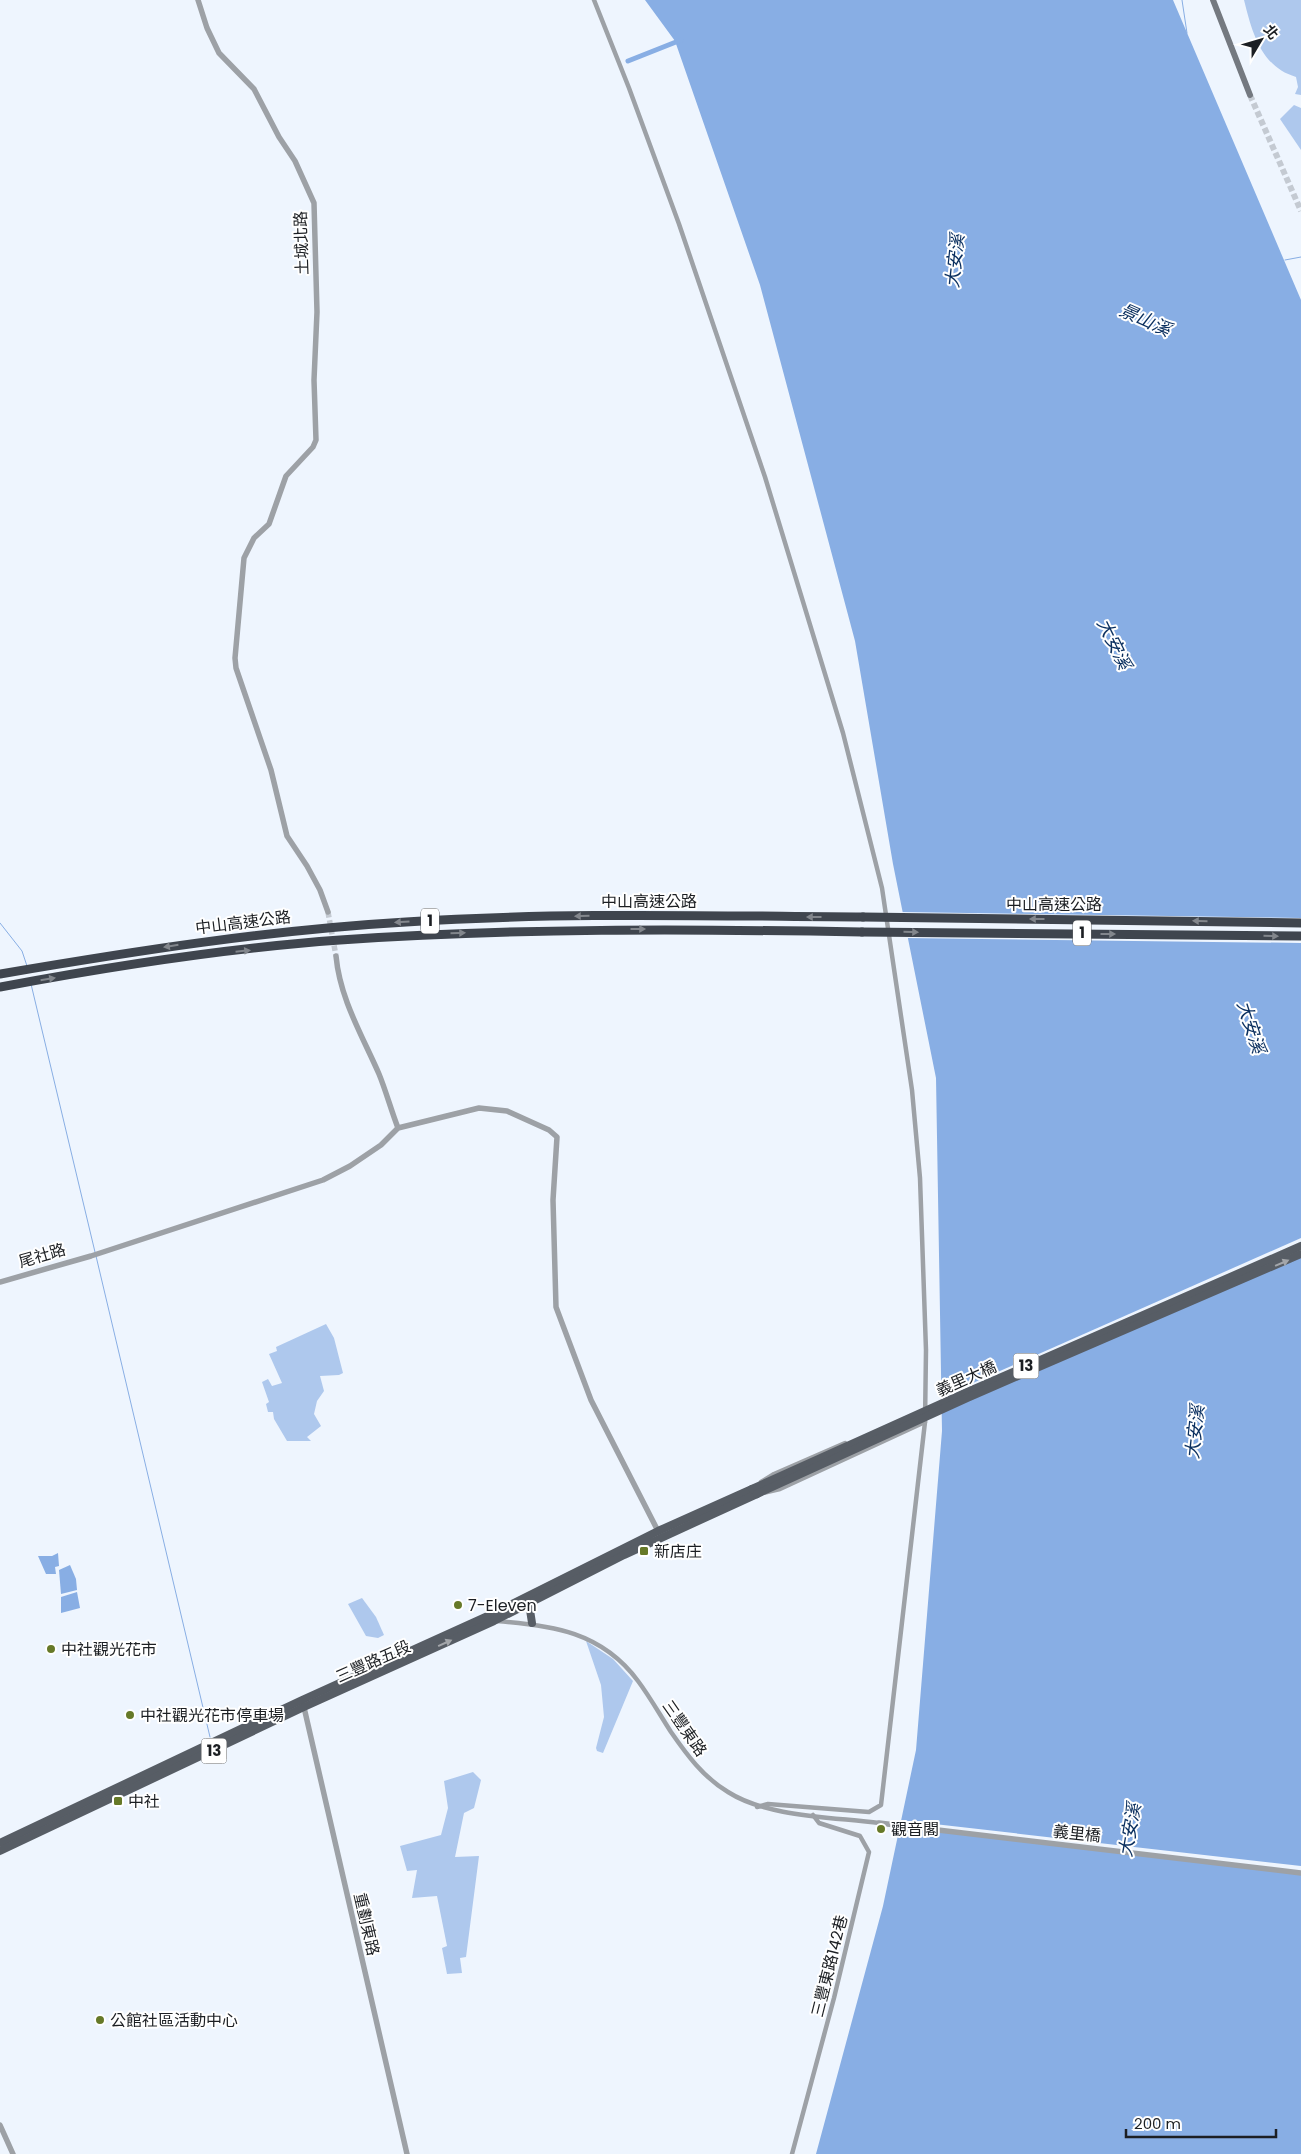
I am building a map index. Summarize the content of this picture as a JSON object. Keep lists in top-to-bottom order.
{
  "streets": {
    "highway": ["中山高速公路", "1"],
    "main road": ["13", "義里大橋", "三豐路五段"],
    "street": [
      "土城北路",
      "尾社路",
      "三豐東路",
      "義里橋",
      "重劃東路",
      "三豐東路142巷"
    ]
  },
  "crossings": [
    ["義里大橋", "三豐路五段"],
    ["三豐路五段", "三豐東路"],
    ["三豐路五段", "重劃東路"],
    ["三豐東路", "義里橋"],
    ["三豐東路", "三豐東路142巷"]
  ],
  "water": ["大安溪", "景山溪"],
  "places": {
    "transit": ["新店庄", "中社"],
    "other": [
      "7-Eleven",
      "中社觀光花市",
      "中社觀光花市停車場",
      "觀音閣",
      "公館社區活動中心"
    ]
  },
  "scale_bar": "200 m",
  "north": "top right"
}
